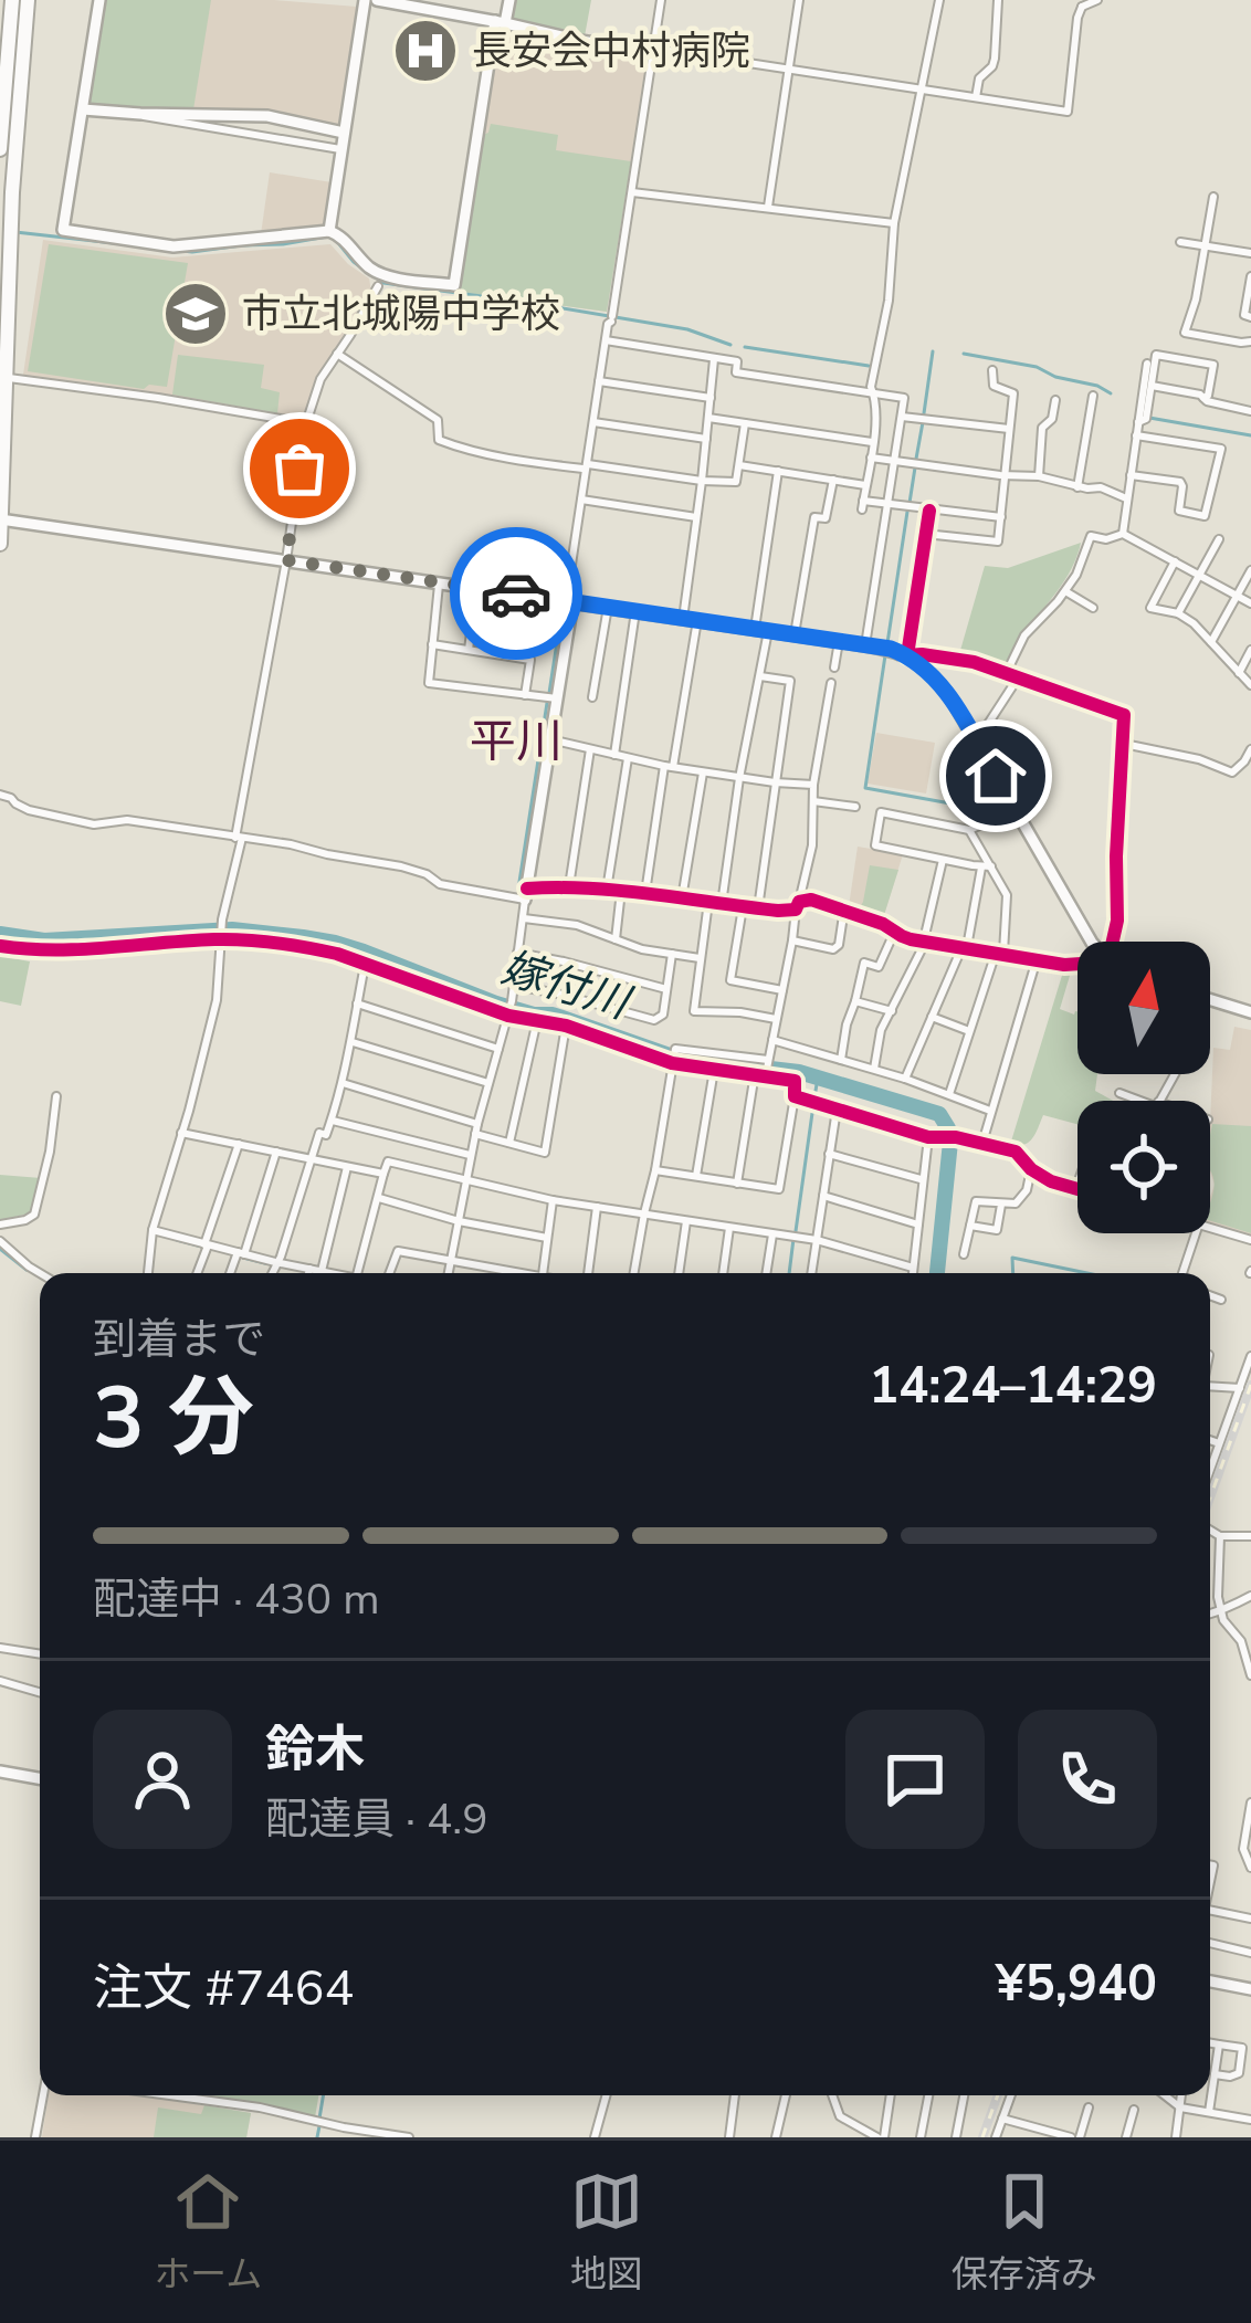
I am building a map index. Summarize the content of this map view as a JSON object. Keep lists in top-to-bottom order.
{
  "districts": ["平川"],
  "water": ["嫁付川"],
  "places": {
    "hospital": ["長安会中村病院"],
    "school or university": ["市立北城陽中学校"]
  },
  "north": "top",
  "page": {
    "heading": ["3 分", "到着まで", "14:24–14:29"],
    "panel": [
      "鈴木",
      "配達員 · 4.9",
      "注文 #7464",
      "¥5,940"
    ],
    "bar": "配達中 · 430 m",
    "tabs": ["ホーム", "地図", "保存済み"]
  }
}
